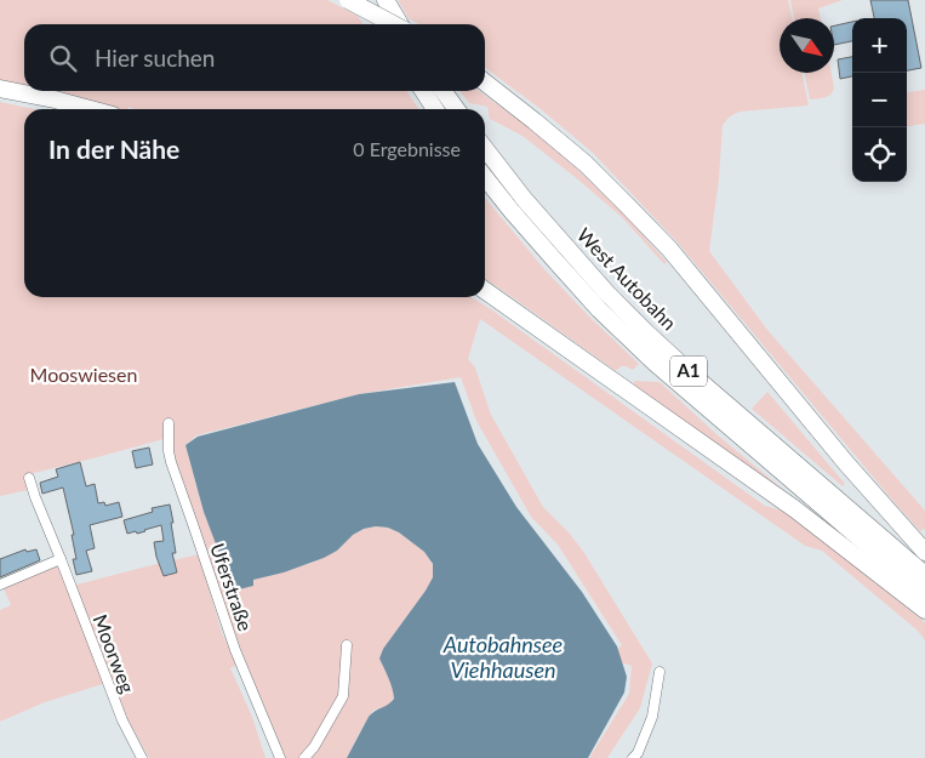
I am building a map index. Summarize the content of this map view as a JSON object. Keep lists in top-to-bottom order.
{
  "streets": {
    "highway": ["West Autobahn", "A1"],
    "street": ["Uferstraße", "Moorweg"]
  },
  "water": ["Autobahnsee Viehhausen"],
  "parks": ["Mooswiesen"],
  "north": "bottom right",
  "page": {
    "map_buttons": ["+", "−"],
    "search": "Hier suchen",
    "heading": ["In der Nähe", "0 Ergebnisse"]
  }
}
